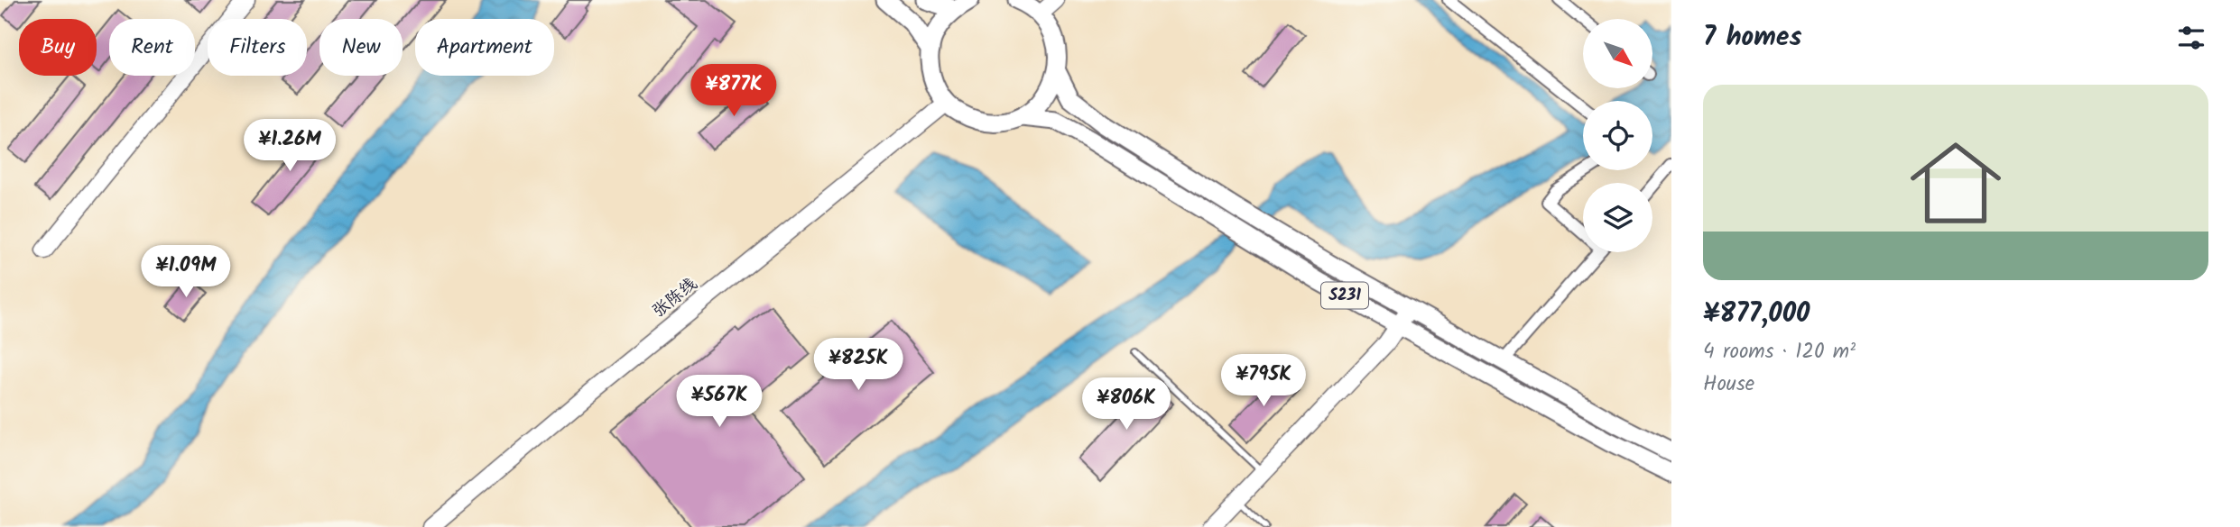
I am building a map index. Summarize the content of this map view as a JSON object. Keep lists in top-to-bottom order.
{
  "streets": {
    "main road": ["S231", "张陈线"]
  },
  "north": "bottom right",
  "page": {
    "heading": "7 homes",
    "chip": [
      "Buy",
      "Rent",
      "Filters",
      "New",
      "Apartment"
    ],
    "price": [
      "¥877K",
      "¥1.26M",
      "¥1.09M",
      "¥825K",
      "¥795K",
      "¥567K",
      "¥806K"
    ],
    "list": [
      {
        "name": "¥877,000",
        "note": "4 rooms · 120 m² · House"
      }
    ]
  }
}
